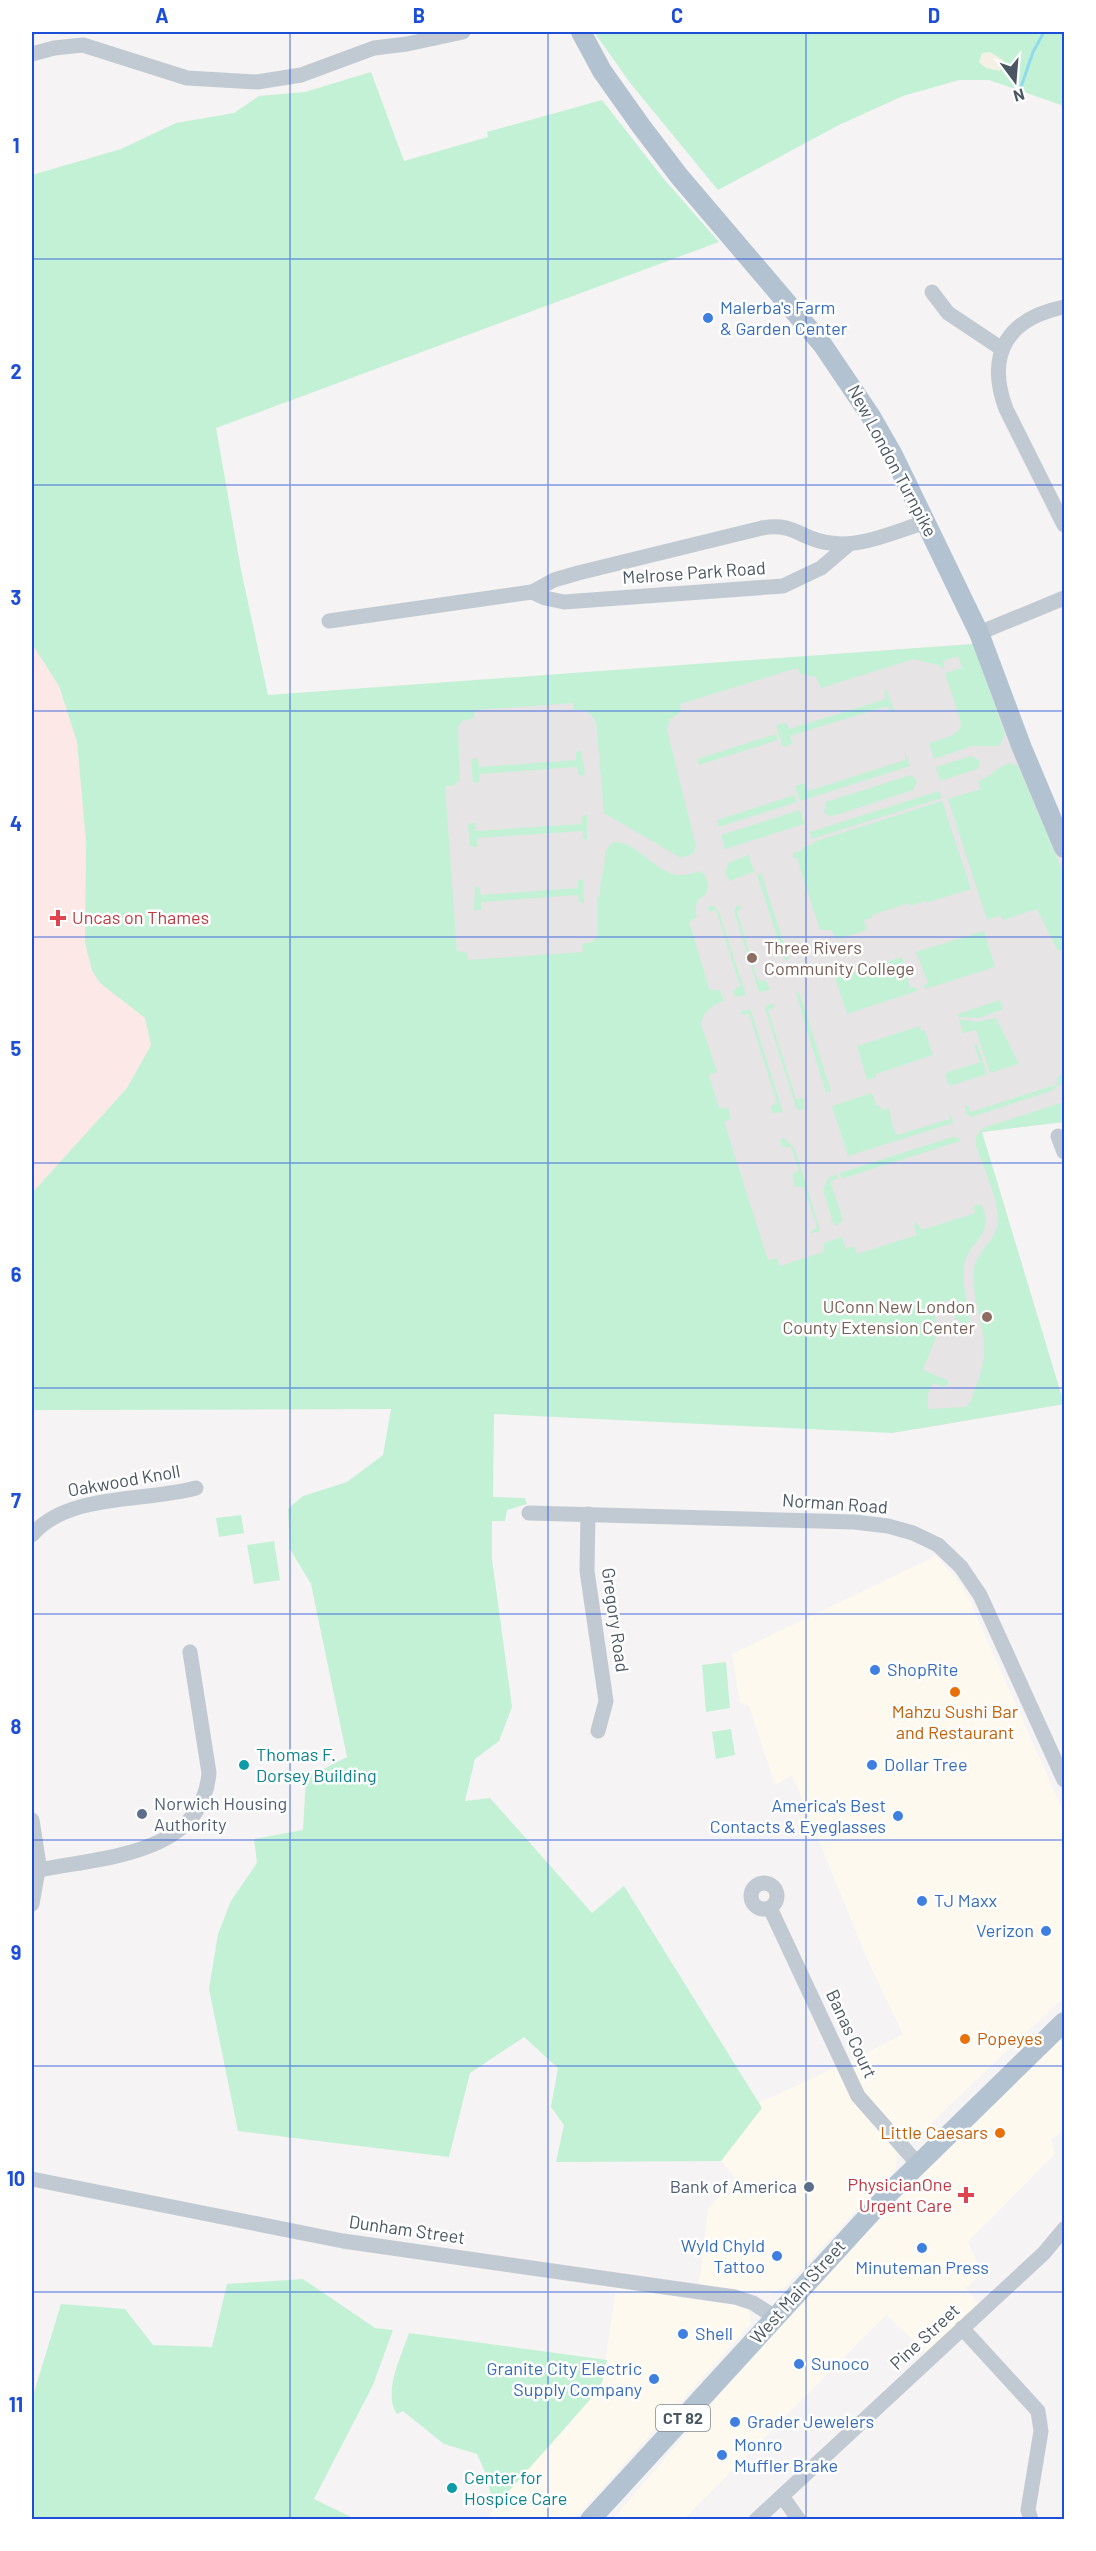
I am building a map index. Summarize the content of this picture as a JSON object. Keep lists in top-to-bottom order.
{
  "streets": {
    "main road": ["New London Turnpike", "West Main Street", "CT 82"],
    "street": [
      "Melrose Park Road",
      "Oakwood Knoll",
      "Norman Road",
      "Gregory Road",
      "Banas Court",
      "Dunham Street",
      "Pine Street"
    ]
  },
  "crossings": [
    ["New London Turnpike", "Melrose Park Road"],
    ["Norman Road", "Gregory Road"],
    ["Banas Court", "West Main Street"],
    ["Dunham Street", "West Main Street"]
  ],
  "places": {
    "other": [
      "Malerba's Farm & Garden Center",
      "Three Rivers Community College",
      "UConn New London County Extension Center",
      "ShopRite",
      "Mahzu Sushi Bar and Restaurant",
      "Thomas F. Dorsey Building",
      "Dollar Tree",
      "Norwich Housing Authority",
      "America's Best Contacts & Eyeglasses",
      "TJ Maxx",
      "Verizon",
      "Popeyes",
      "Little Caesars",
      "Bank of America",
      "Minuteman Press",
      "Wyld Chyld Tattoo",
      "Shell",
      "Sunoco",
      "Granite City Electric Supply Company",
      "Grader Jewelers",
      "Monro Muffler Brake",
      "Center for Hospice Care"
    ],
    "health": ["Uncas on Thames", "PhysicianOne Urgent Care"]
  },
  "north": "bottom",
  "grid": {
    "columns": [
      "A",
      "B",
      "C",
      "D"
    ],
    "rows": [
      "1",
      "2",
      "3",
      "4",
      "5",
      "6",
      "7",
      "8",
      "9",
      "10",
      "11"
    ]
  }
}
